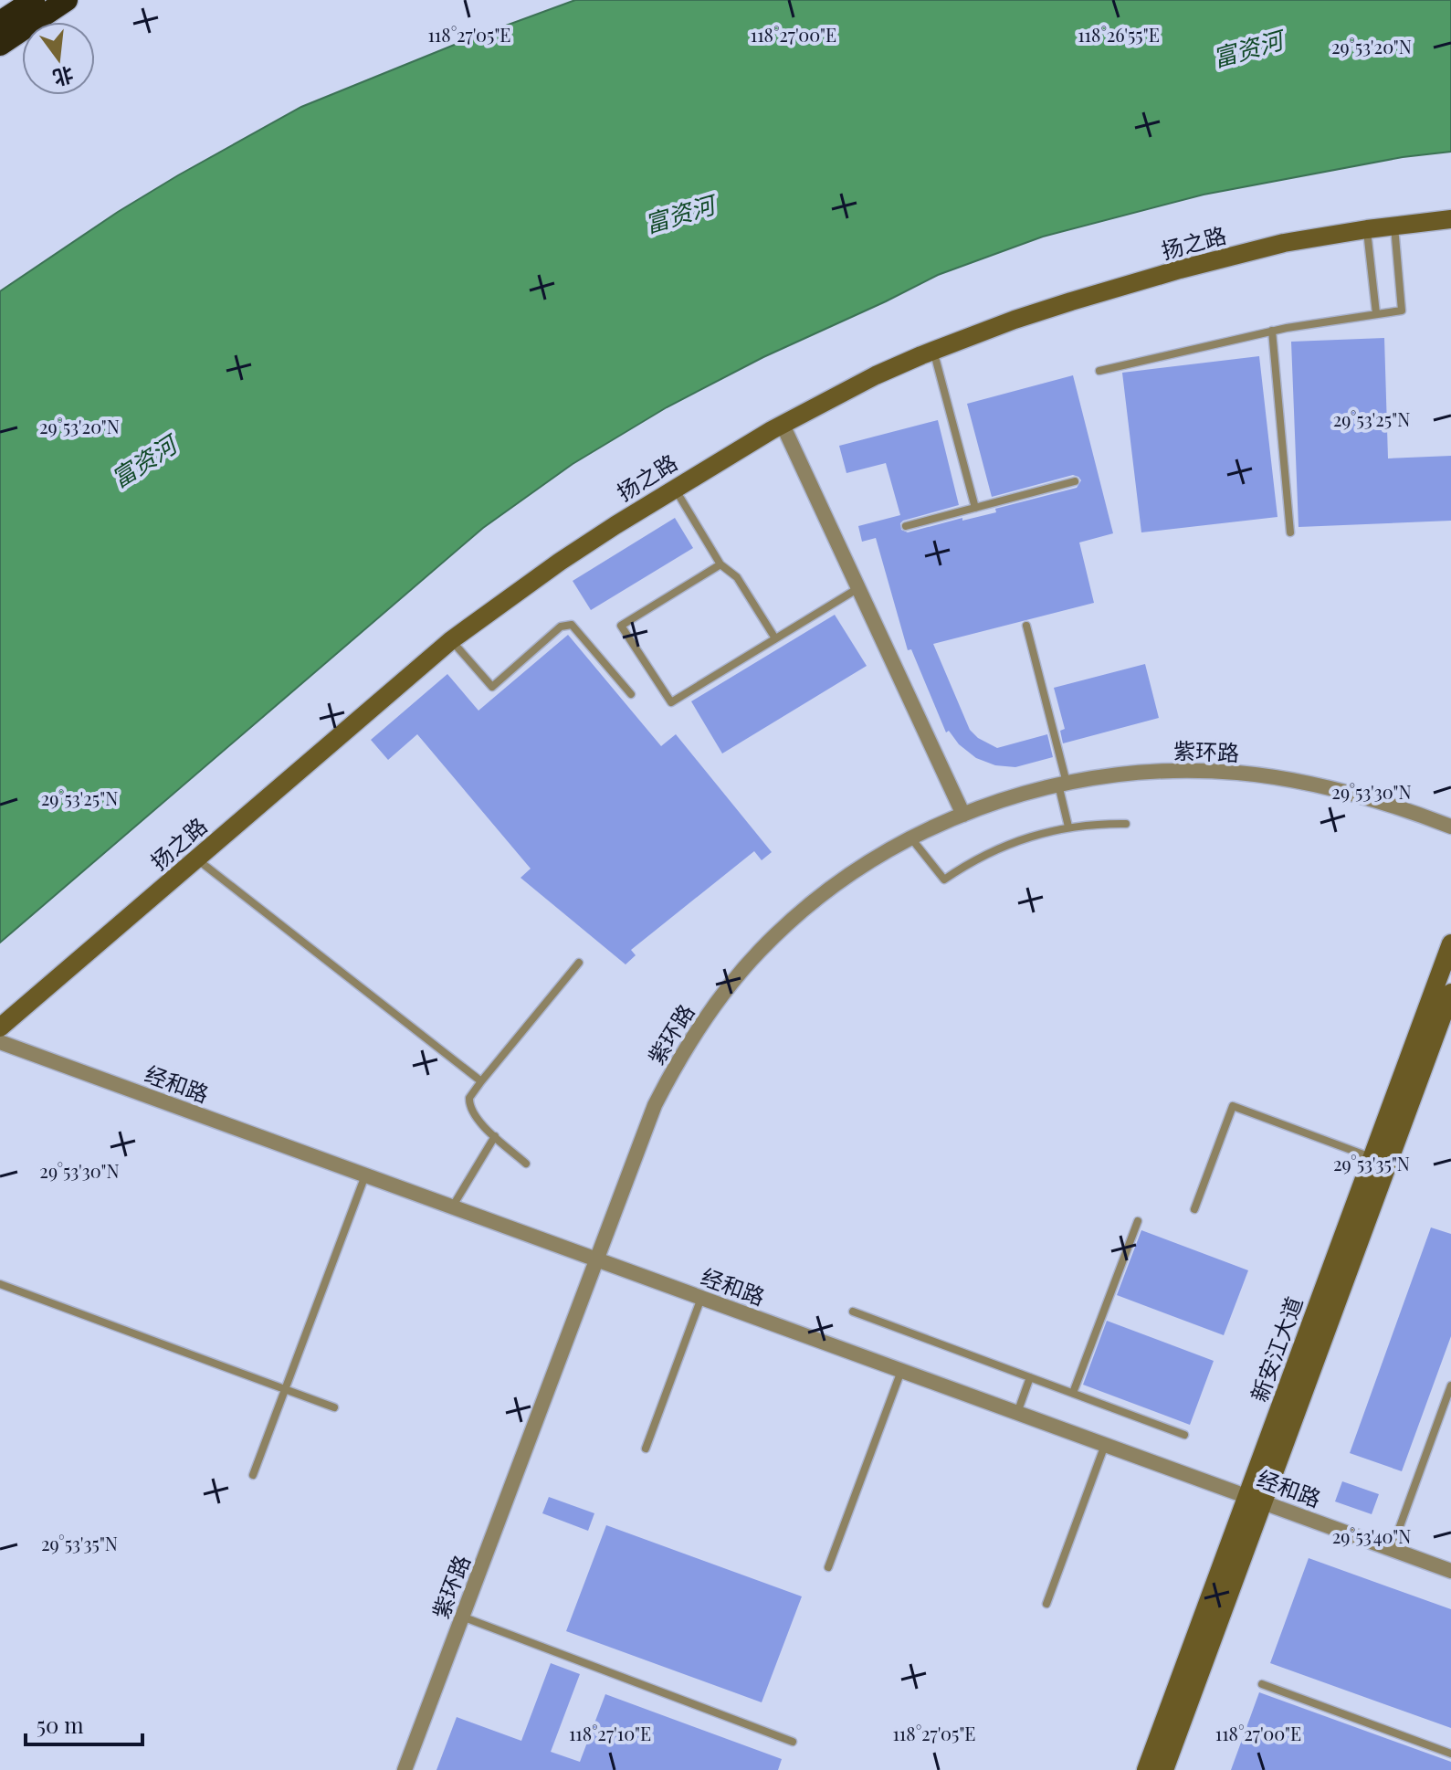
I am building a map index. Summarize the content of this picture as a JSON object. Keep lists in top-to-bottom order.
{
  "streets": {
    "main road": ["扬之路", "新安江大道"],
    "street": ["紫环路", "经和路"]
  },
  "crossings": [
    ["紫环路", "经和路"],
    ["经和路", "新安江大道"]
  ],
  "water": ["富资河"],
  "scale_bar": "50 m",
  "north": "bottom",
  "coordinates": [
    "118°27'05\"E",
    "118°27'00\"E",
    "118°26'55\"E",
    "29°53'20\"N",
    "29°53'25\"N",
    "29°53'30\"N",
    "29°53'35\"N",
    "29°53'40\"N",
    "118°27'10\"E"
  ]
}
